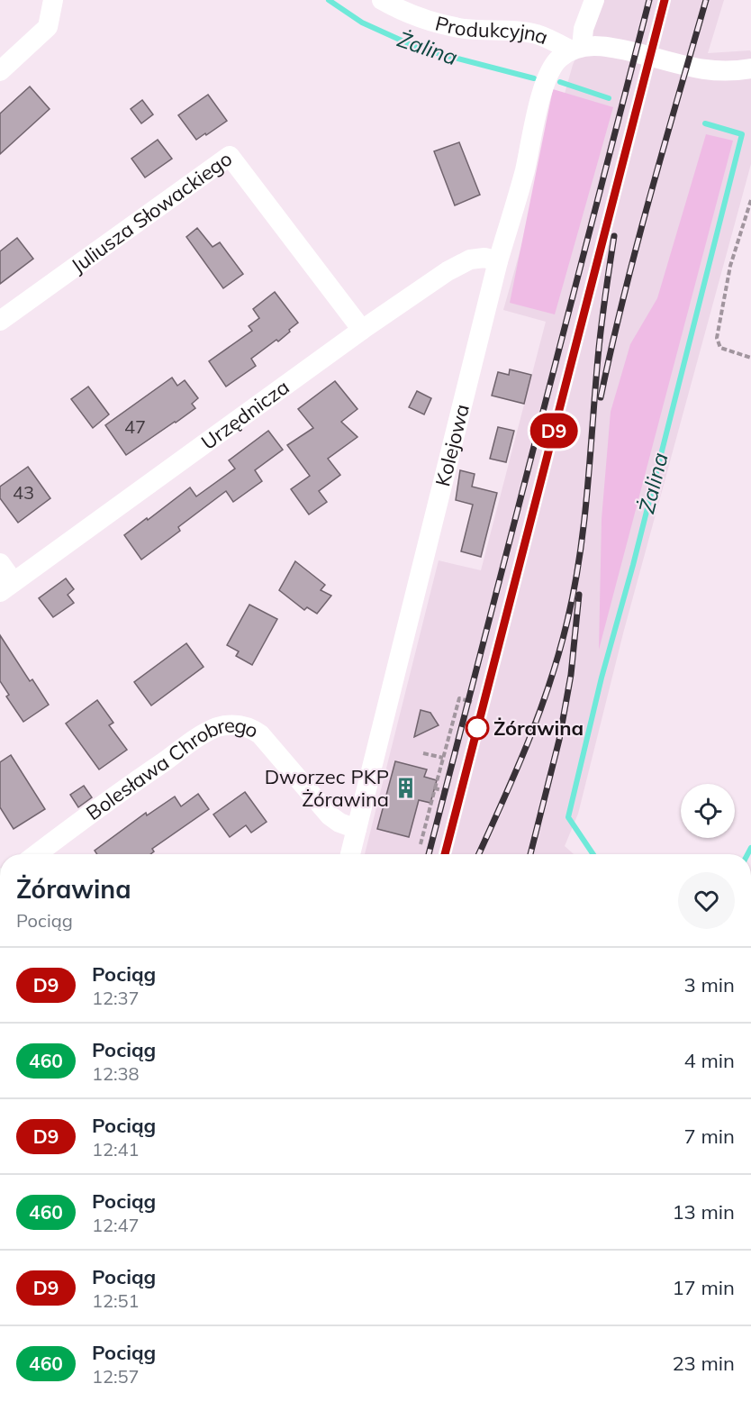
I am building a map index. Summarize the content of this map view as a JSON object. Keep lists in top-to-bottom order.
{
  "streets": {
    "street": [
      "Produkcyjna",
      "Juliusza Słowackiego",
      "Urzędnicza",
      "Kolejowa",
      "Bolesława Chrobrego"
    ]
  },
  "crossings": [
    ["Produkcyjna", "Kolejowa"],
    ["Juliusza Słowackiego", "Urzędnicza"],
    ["Urzędnicza", "Kolejowa"],
    ["Kolejowa", "Bolesława Chrobrego"]
  ],
  "water": ["Żalina"],
  "places": {
    "other": ["Żórawina"],
    "building": ["Dworzec PKP Żórawina"]
  },
  "house_numbers": ["47", "43"],
  "page": {
    "on_map": "D9",
    "heading": ["Żórawina", "Pociąg"],
    "list": [
      {
        "mark": "D9",
        "name": "Pociąg",
        "note": "12:37",
        "value": "3 min"
      },
      {
        "mark": "460",
        "name": "Pociąg",
        "note": "12:38",
        "value": "4 min"
      },
      {
        "mark": "D9",
        "name": "Pociąg",
        "note": "12:41",
        "value": "7 min"
      },
      {
        "mark": "460",
        "name": "Pociąg",
        "note": "12:47",
        "value": "13 min"
      },
      {
        "mark": "D9",
        "name": "Pociąg",
        "note": "12:51",
        "value": "17 min"
      },
      {
        "mark": "460",
        "name": "Pociąg",
        "note": "12:57",
        "value": "23 min"
      }
    ]
  }
}
